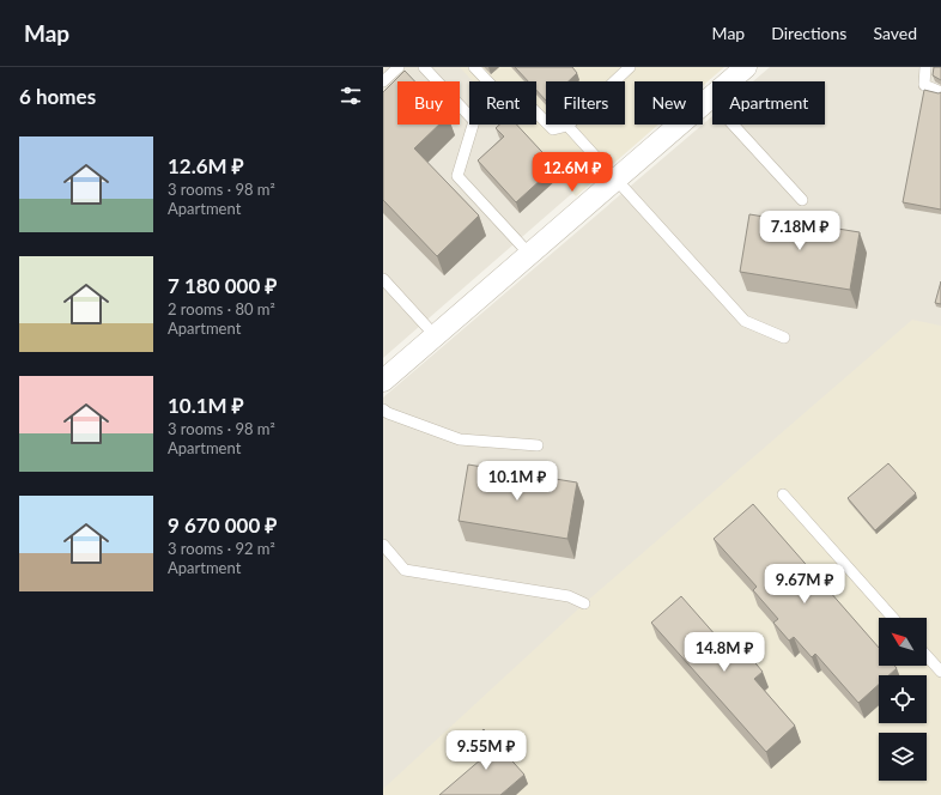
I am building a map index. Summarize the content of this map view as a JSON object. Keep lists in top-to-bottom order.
{
  "north": "top left",
  "page": {
    "header": "Map",
    "nav": ["Map", "Directions", "Saved"],
    "heading": "6 homes",
    "chip": [
      "Buy",
      "Rent",
      "Filters",
      "New",
      "Apartment"
    ],
    "list": [
      {
        "name": "12.6M ₽",
        "note": "3 rooms · 98 m² · Apartment"
      },
      {
        "name": "7 180 000 ₽",
        "note": "2 rooms · 80 m² · Apartment"
      },
      {
        "name": "10.1M ₽",
        "note": "3 rooms · 98 m² · Apartment"
      },
      {
        "name": "9 670 000 ₽",
        "note": "3 rooms · 92 m² · Apartment"
      }
    ],
    "price": [
      "12.6M ₽",
      "7.18M ₽",
      "10.1M ₽",
      "9.67M ₽",
      "14.8M ₽",
      "9.55M ₽"
    ]
  }
}
